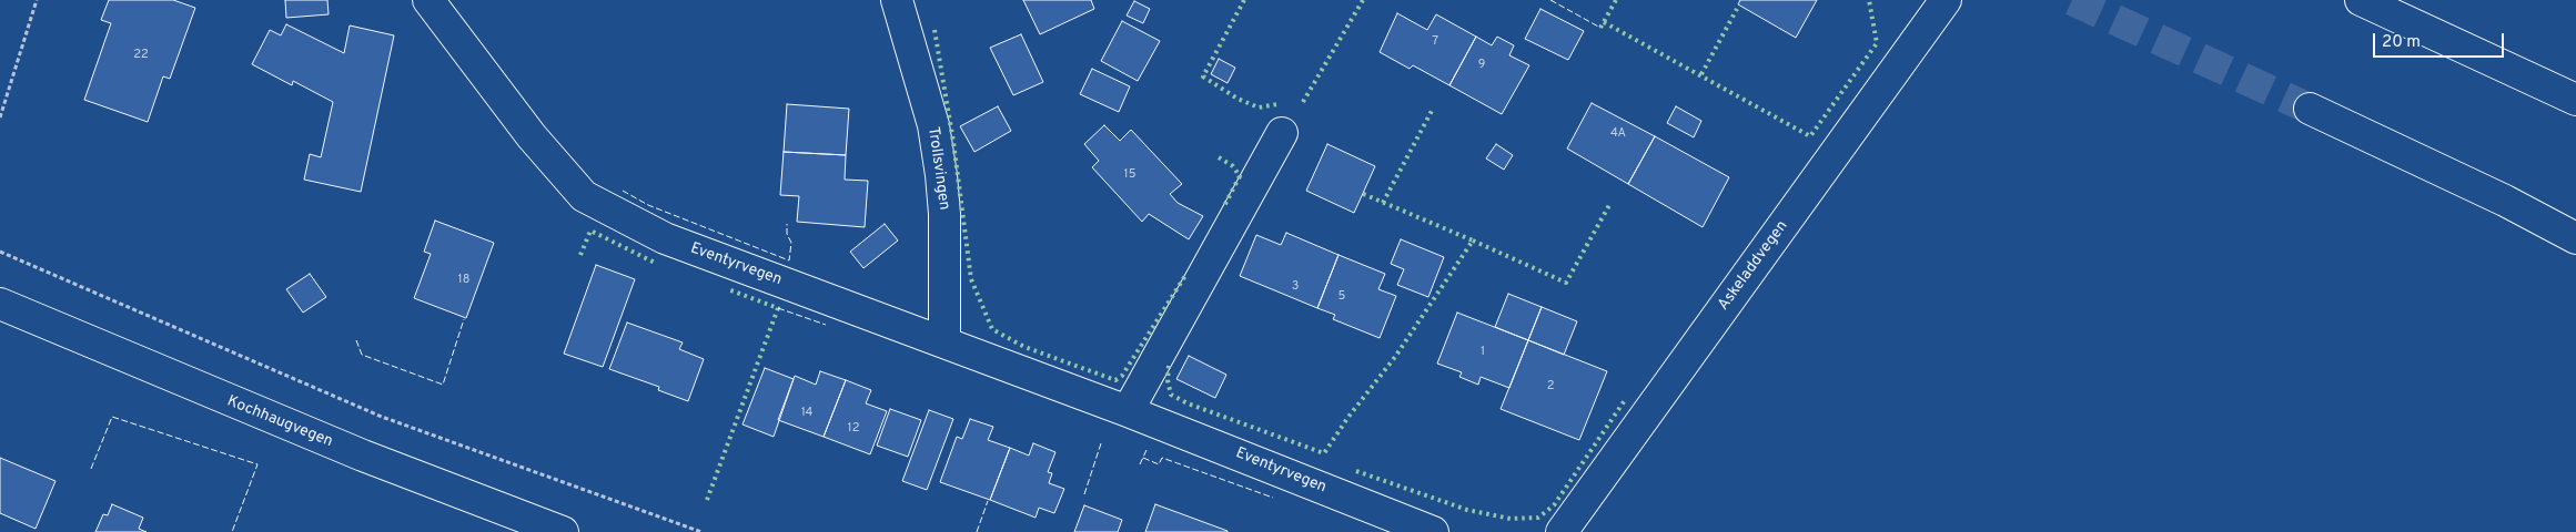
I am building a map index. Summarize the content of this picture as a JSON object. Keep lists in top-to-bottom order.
{
  "streets": {
    "main road": [
      "Trollsvingen",
      "Eventyrvegen",
      "Askeladdvegen",
      "Kochhaugvegen"
    ]
  },
  "crossings": [
    ["Trollsvingen", "Eventyrvegen"]
  ],
  "house_numbers": [
    "7",
    "22",
    "9",
    "4A",
    "15",
    "18",
    "3",
    "5",
    "1",
    "2",
    "14",
    "12"
  ],
  "scale_bar": "20 m"
}
